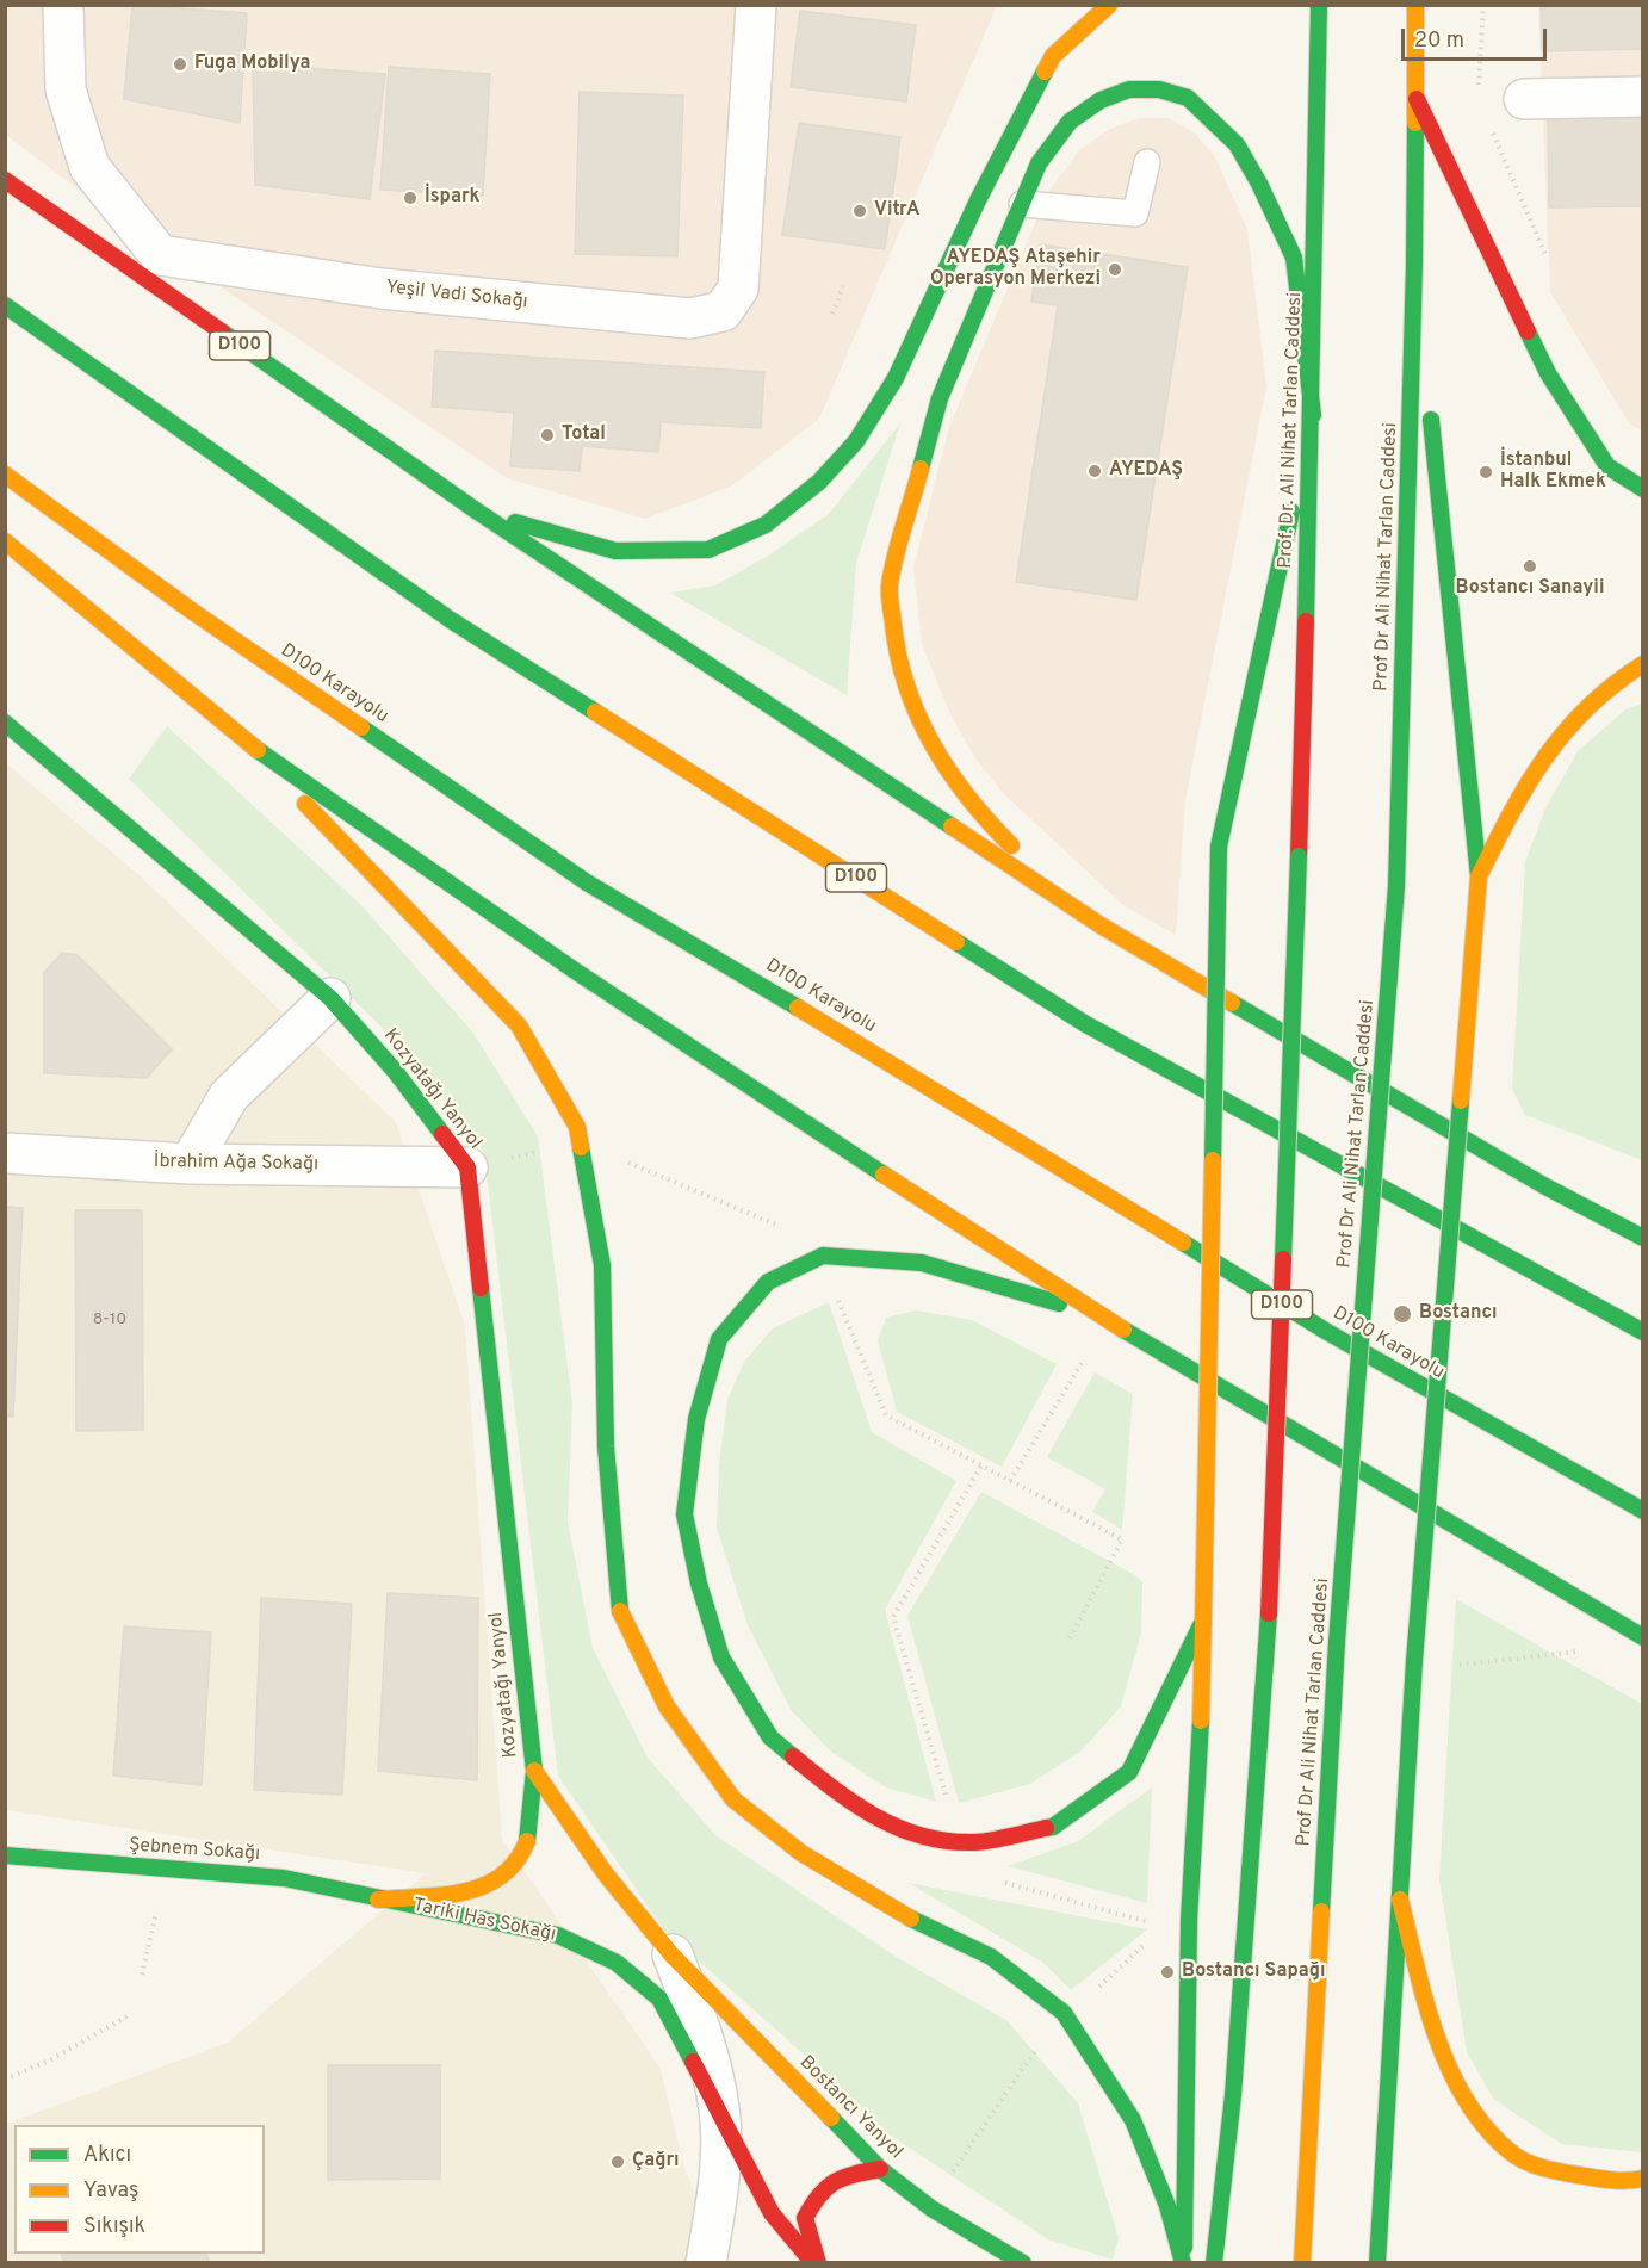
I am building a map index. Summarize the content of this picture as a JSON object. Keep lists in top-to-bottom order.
{
  "streets": {
    "main road": [
      "D100",
      "Prof. Dr. Ali Nihat Tarlan Caddesi",
      "Prof Dr Ali Nihat Tarlan Caddesi",
      "D100 Karayolu",
      "Kozyatağı Yanyol",
      "Şebnem Sokağı",
      "Tariki Has Sokağı",
      "Bostancı Yanyol"
    ],
    "street": ["Yeşil Vadi Sokağı", "İbrahim Ağa Sokağı"]
  },
  "crossings": [
    ["Yeşil Vadi Sokağı", "D100"],
    ["Kozyatağı Yanyol", "İbrahim Ağa Sokağı"],
    ["Kozyatağı Yanyol", "Şebnem Sokağı"],
    ["Kozyatağı Yanyol", "Tariki Has Sokağı"],
    ["Kozyatağı Yanyol", "Bostancı Yanyol"],
    ["Şebnem Sokağı", "Tariki Has Sokağı"],
    ["Tariki Has Sokağı", "Bostancı Yanyol"]
  ],
  "places": [
    "Fuga Mobilya",
    "İspark",
    "VitrA",
    "AYEDAŞ Ataşehir Operasyon Merkezi",
    "Total",
    "AYEDAŞ",
    "İstanbul Halk Ekmek",
    "Bostancı Sanayii",
    "Bostancı",
    "Bostancı Sapağı",
    "Çağrı"
  ],
  "house_numbers": ["8-10"],
  "legend": ["Akıcı", "Yavaş", "Sıkışık"],
  "scale_bar": "20 m"
}
